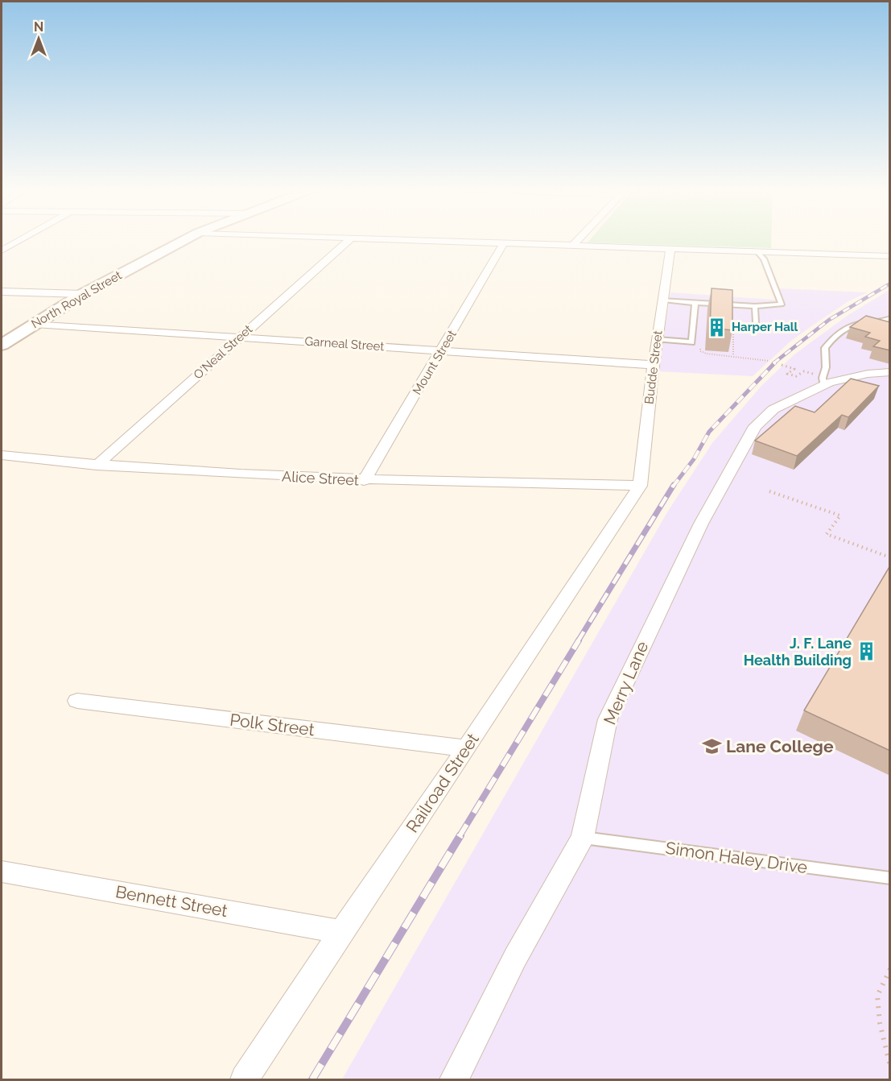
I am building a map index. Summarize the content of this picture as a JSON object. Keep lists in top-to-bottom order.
{
  "streets": {
    "main road": ["North Royal Street"],
    "street": [
      "Garneal Street",
      "O'Neal Street",
      "Mount Street",
      "Budde Street",
      "Alice Street",
      "Merry Lane",
      "Polk Street",
      "Railroad Street",
      "Bennett Street"
    ],
    "lane": ["Simon Haley Drive"]
  },
  "crossings": [
    ["North Royal Street", "Garneal Street"],
    ["Garneal Street", "O'Neal Street"],
    ["Garneal Street", "Mount Street"],
    ["Garneal Street", "Budde Street"],
    ["O'Neal Street", "Alice Street"],
    ["Mount Street", "Alice Street"],
    ["Budde Street", "Alice Street"],
    ["Budde Street", "Railroad Street"],
    ["Alice Street", "Railroad Street"],
    ["Merry Lane", "Simon Haley Drive"],
    ["Polk Street", "Railroad Street"],
    ["Railroad Street", "Bennett Street"]
  ],
  "places": {
    "building": ["Harper Hall", "J. F. Lane Health Building"],
    "school or university": ["Lane College"]
  },
  "north": "top"
}
